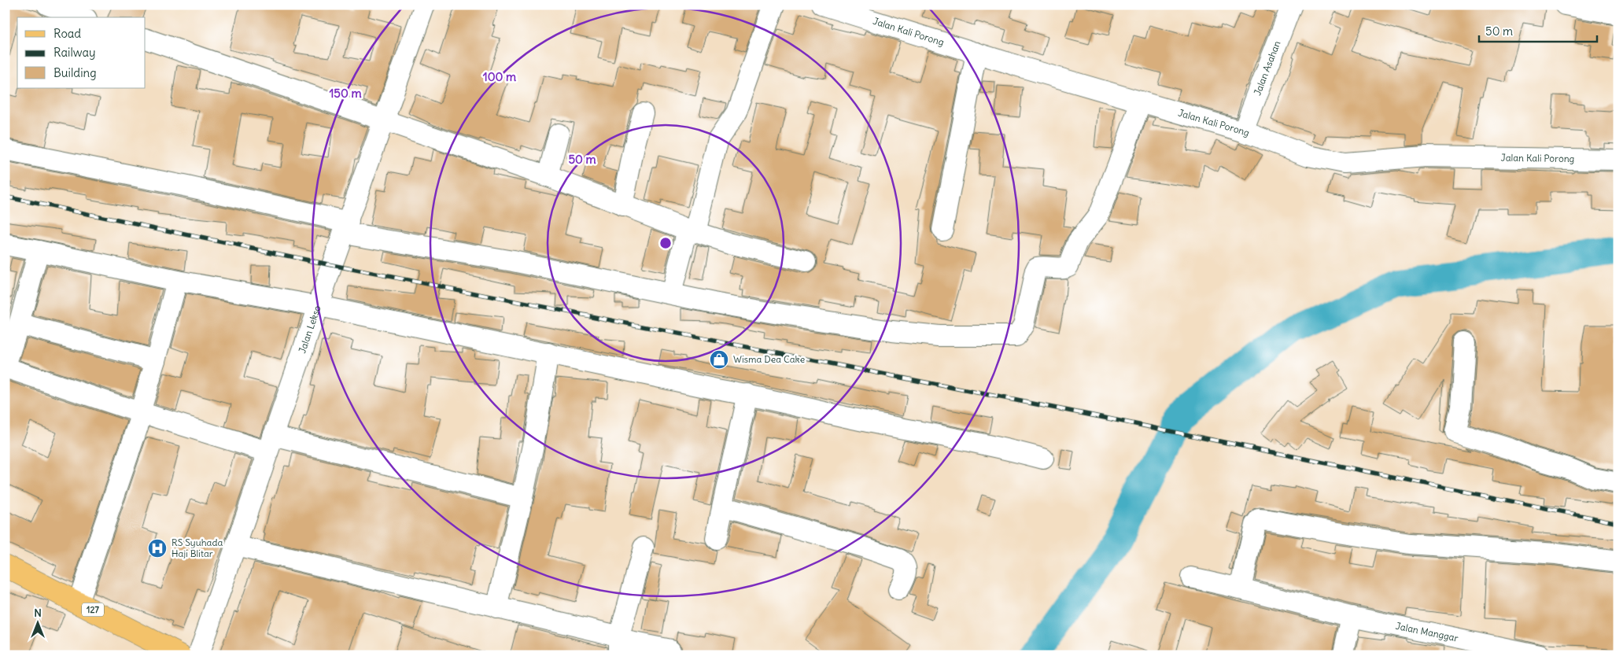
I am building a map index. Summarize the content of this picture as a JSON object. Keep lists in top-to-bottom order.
{
  "streets": {
    "main road": ["127"],
    "street": [
      "Jalan Kali Porong",
      "Jalan Asahan",
      "Jalan Lekso",
      "Jalan Manggar"
    ]
  },
  "crossings": [
    ["Jalan Kali Porong", "Jalan Asahan"]
  ],
  "places": {
    "shop": ["Wisma Dea Cake"],
    "hospital": ["RS Syuhada Haji Blitar"]
  },
  "legend": ["Road", "Railway", "Building"],
  "scale_bar": "50 m",
  "north": "top",
  "rings": ["100 m", "150 m", "50 m"]
}
